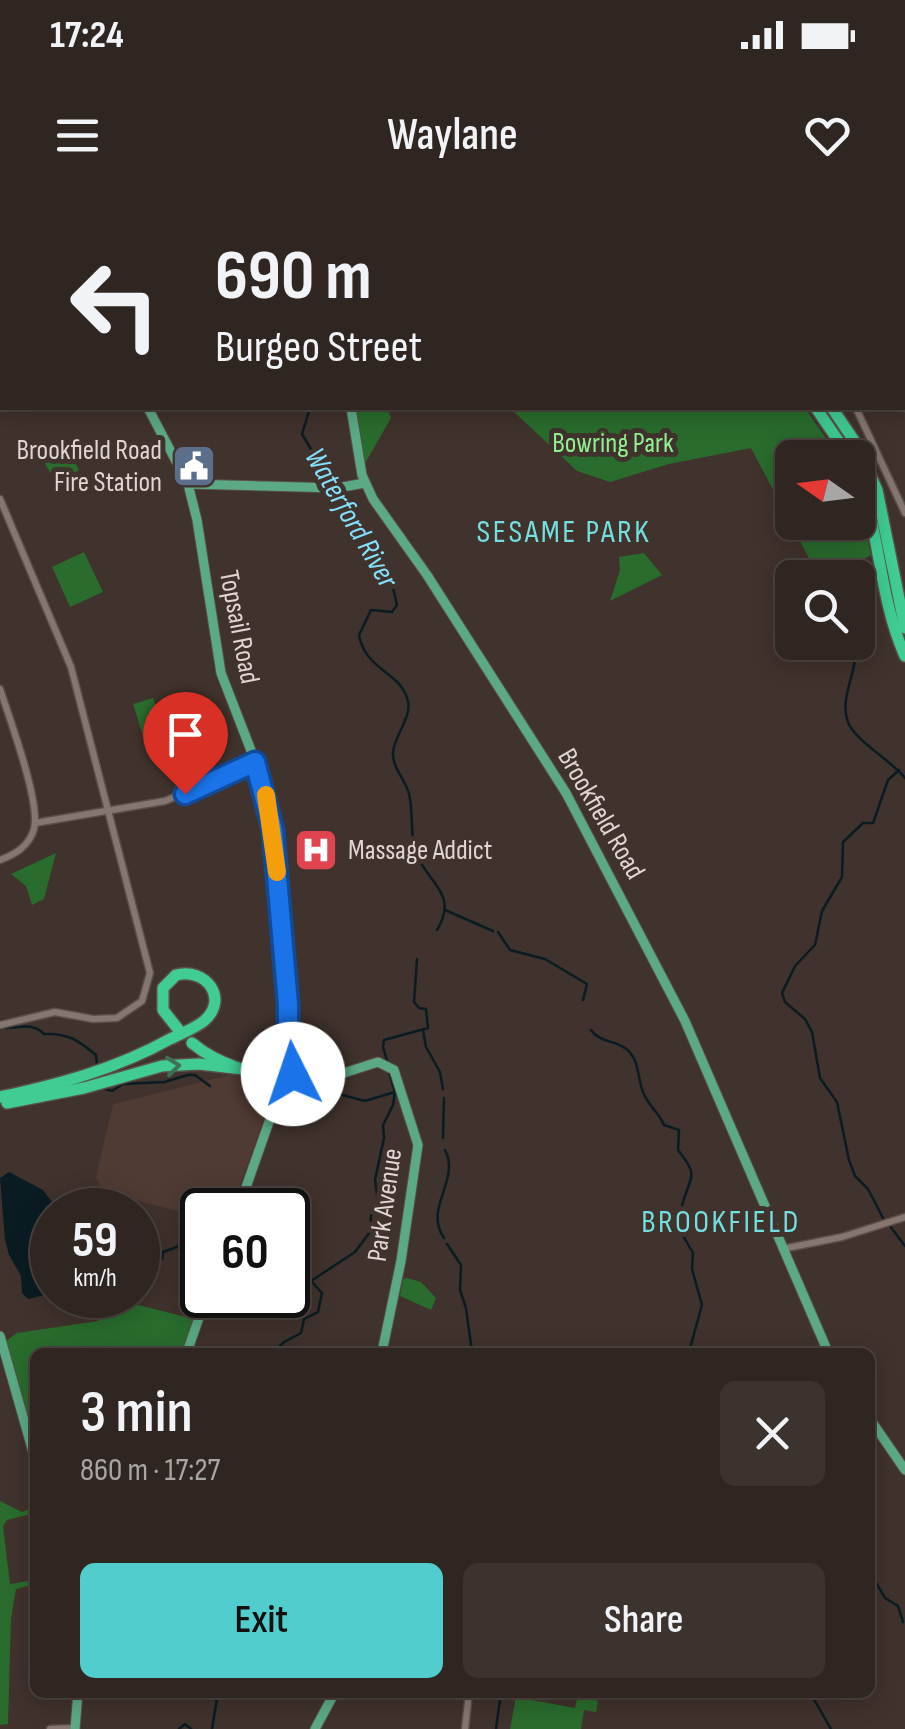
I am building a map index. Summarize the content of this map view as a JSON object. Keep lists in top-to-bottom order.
{
  "streets": {
    "main road": ["Topsail Road", "Brookfield Road", "Park Avenue"]
  },
  "districts": ["SESAME PARK", "BROOKFIELD"],
  "water": ["Waterford River"],
  "parks": ["Bowring Park"],
  "places": {
    "public building": ["Brookfield Road Fire Station"],
    "hospital": ["Massage Addict"]
  },
  "north": "left",
  "page": {
    "status": "17:24",
    "header": "Waylane",
    "turn": ["690 m", "Burgeo Street"],
    "speed": "59 km/h",
    "limit": "60",
    "heading": ["3 min", "860 m · 17:27"],
    "buttons": ["Exit", "Share"]
  }
}
